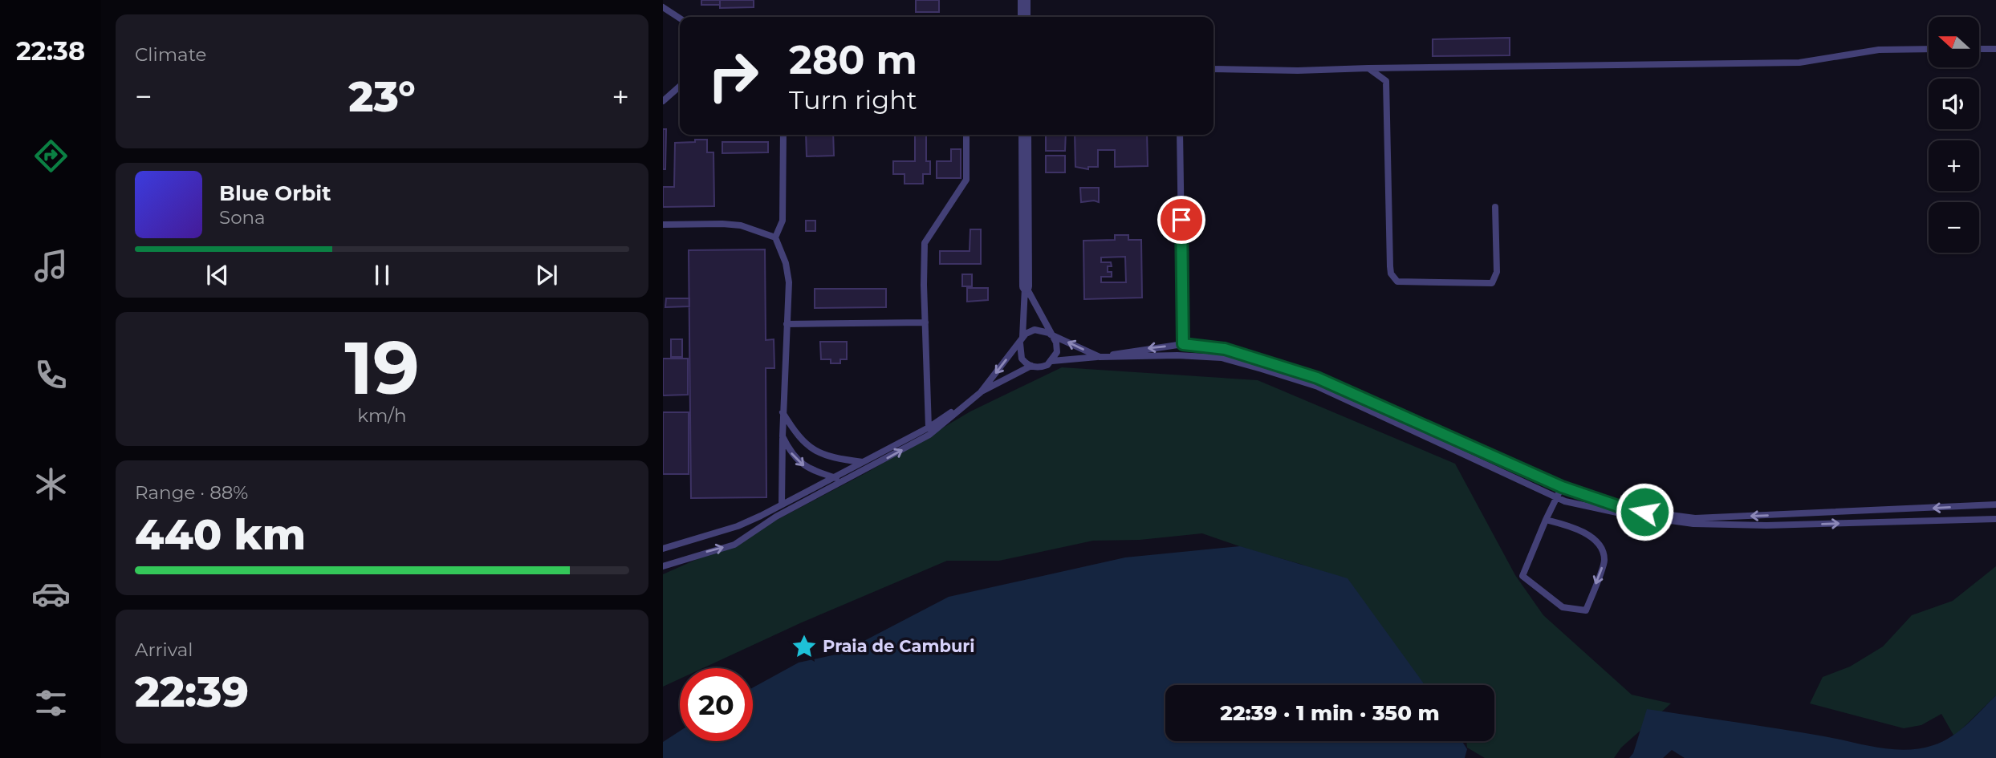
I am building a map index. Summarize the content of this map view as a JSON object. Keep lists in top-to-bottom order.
{
  "places": {
    "place": ["Praia de Camburi"]
  },
  "north": "left",
  "page": {
    "tabs": "22:38",
    "tile": [
      "Climate",
      ["19", "km/h"],
      ["Range · 88%", "440 km"],
      ["Arrival", "22:39"]
    ],
    "map_buttons": ["+", "−"],
    "turn": ["280 m", "Turn right"],
    "heat": ["−", "23°", "+"],
    "song": ["Blue Orbit", "Sona"],
    "limit": "20",
    "trip": "22:39 · 1 min · 350 m"
  }
}
